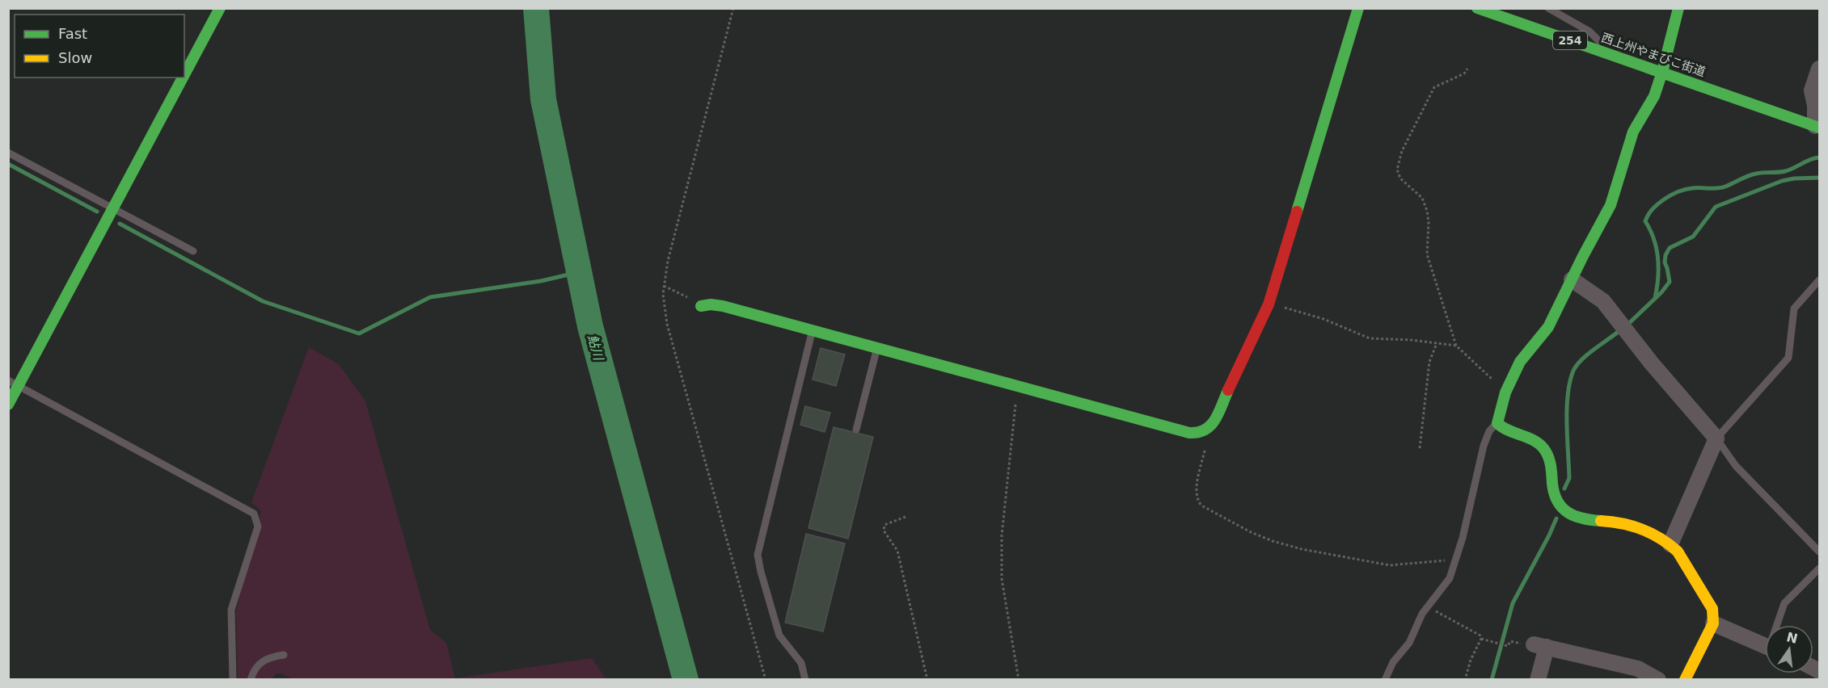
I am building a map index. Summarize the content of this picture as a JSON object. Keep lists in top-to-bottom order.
{
  "streets": {
    "main road": ["254", "西上州やまびこ街道"]
  },
  "water": ["鮎川"],
  "legend": ["Fast", "Slow"],
  "north": "top"
}
